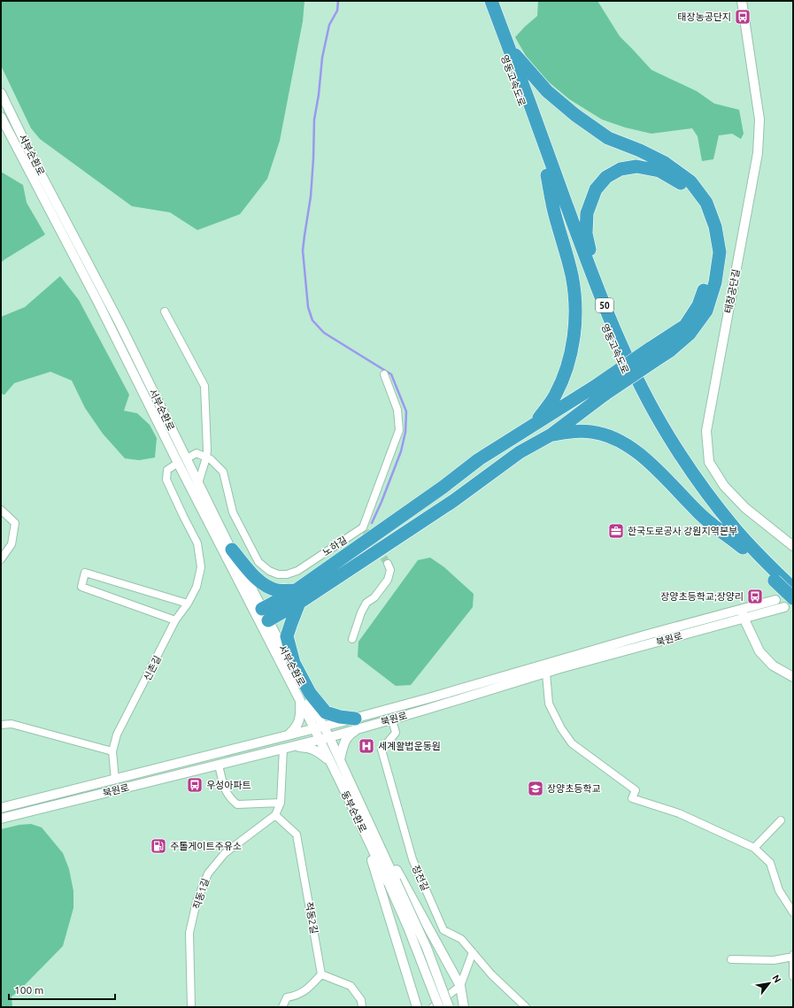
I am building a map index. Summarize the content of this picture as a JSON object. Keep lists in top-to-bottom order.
{
  "streets": {
    "highway": ["영동고속도로", "50"],
    "street": [
      "서부순환로",
      "태장공단길",
      "노하길",
      "북원로",
      "신촌길",
      "동부순환로",
      "장전길",
      "직동1길",
      "적동2길"
    ]
  },
  "crossings": [
    ["영동고속도로", "북원로"],
    ["서부순환로", "북원로"],
    ["서부순환로", "신촌길"],
    ["서부순환로", "동부순환로"],
    ["북원로", "신촌길"],
    ["북원로", "동부순환로"],
    ["북원로", "장전길"],
    ["북원로", "직동1길"],
    ["직동1길", "적동2길"]
  ],
  "places": {
    "bus stop": ["태장농공단지", "장양초등학교;장양리", "우성아파트"],
    "office": ["한국도로공사 강원지역본부"],
    "hospital": ["세계활법운동원"],
    "school or university": ["장양초등학교"],
    "fuel station": ["주톨게이트주유소"]
  },
  "scale_bar": "100 m",
  "north": "top right"
}
